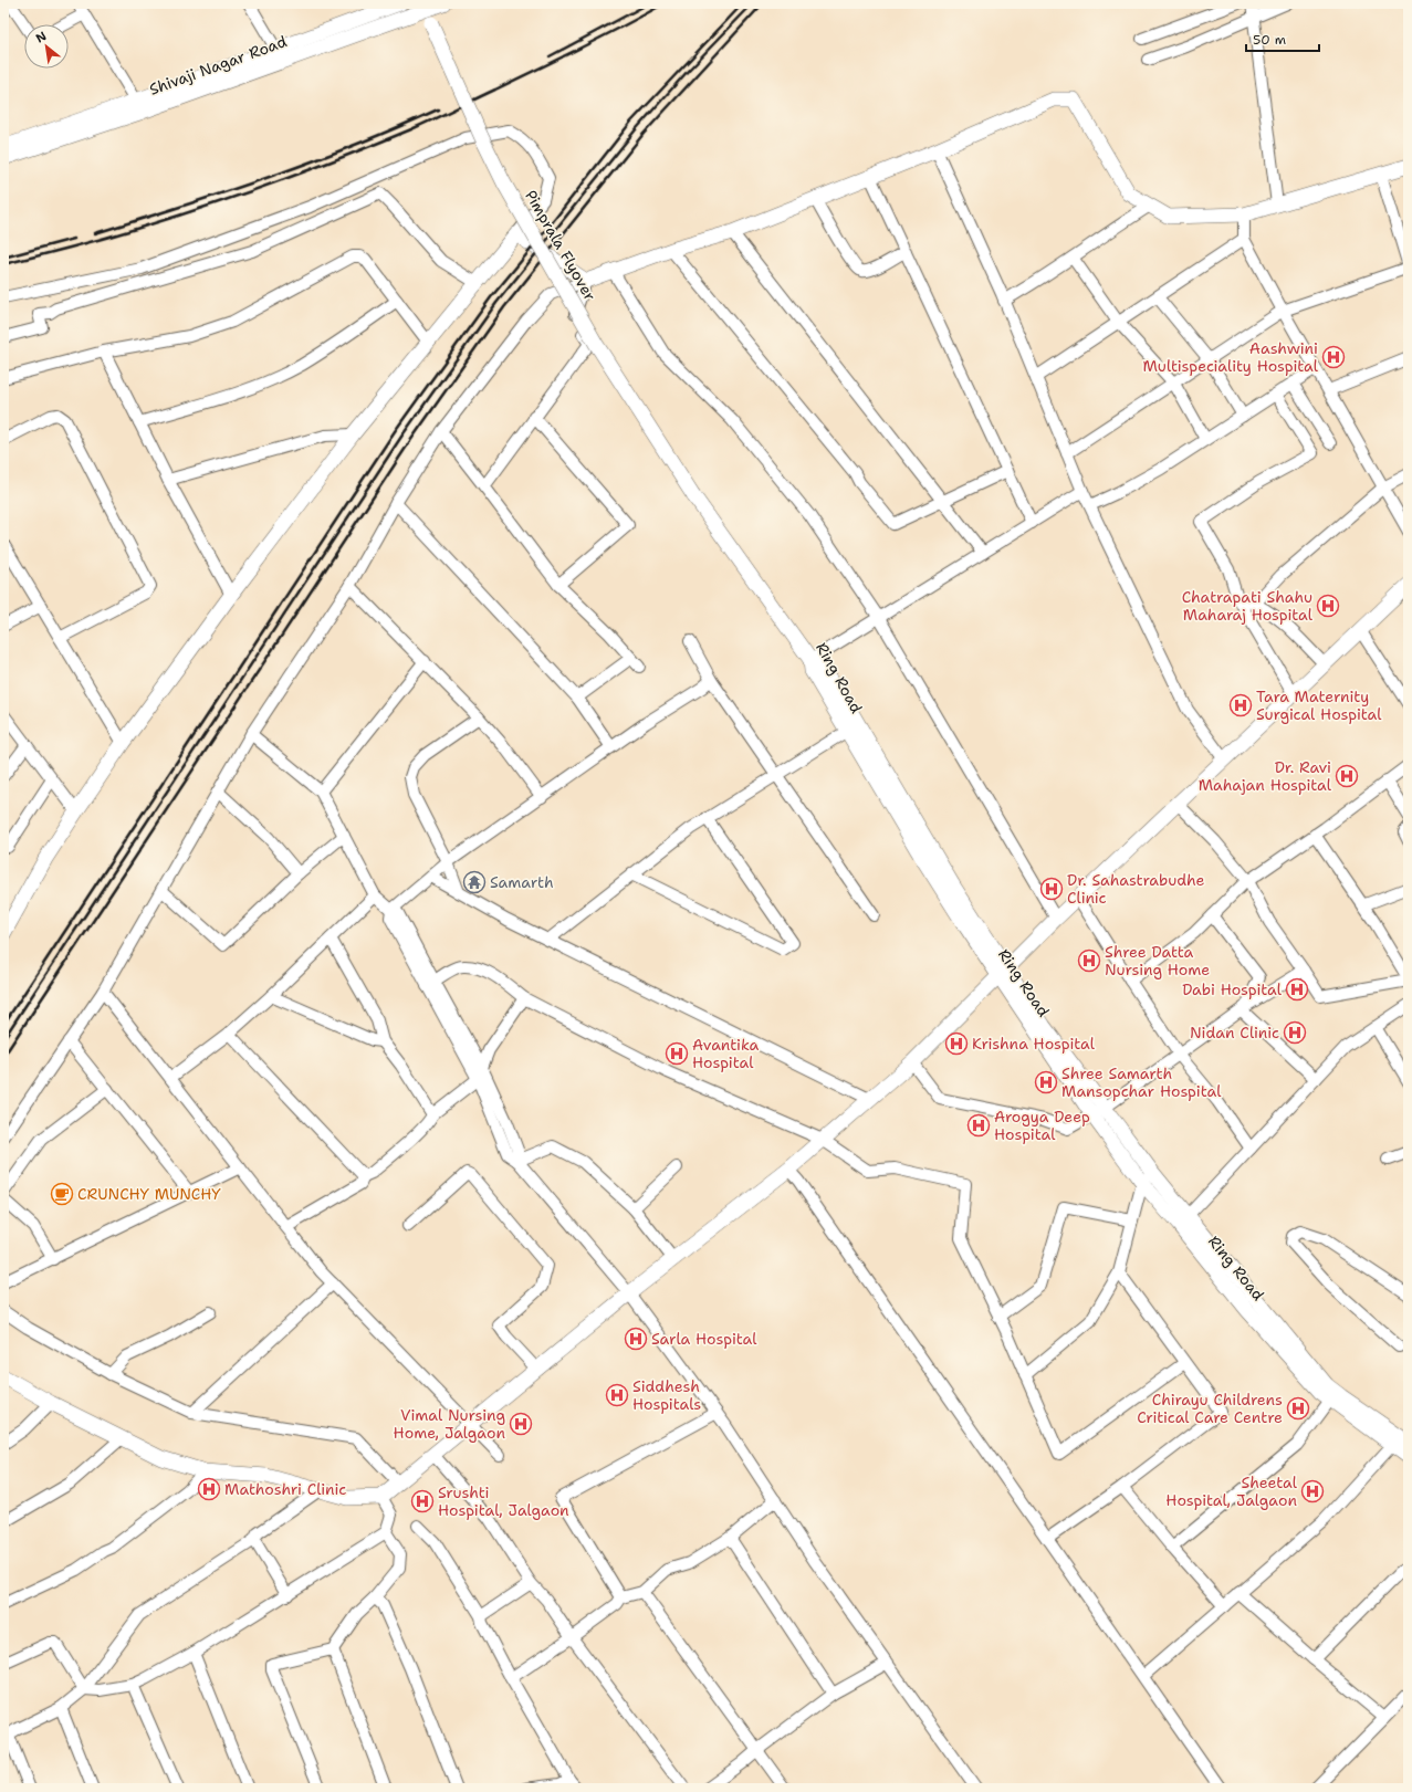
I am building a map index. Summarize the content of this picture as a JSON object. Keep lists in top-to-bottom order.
{
  "streets": {
    "main road": ["Shivaji Nagar Road", "Pimprala Flyover", "Ring Road"]
  },
  "crossings": [
    ["Shivaji Nagar Road", "Pimprala Flyover"],
    ["Pimprala Flyover", "Ring Road"]
  ],
  "places": {
    "hospital": [
      "Aashwini Multispeciality Hospital",
      "Chatrapati Shahu Maharaj Hospital",
      "Tara Maternity Surgical Hospital",
      "Dr. Ravi Mahajan Hospital",
      "Dr. Sahastrabudhe Clinic",
      "Shree Datta Nursing Home",
      "Dabi Hospital",
      "Nidan Clinic",
      "Krishna Hospital",
      "Avantika Hospital",
      "Shree Samarth Mansopchar Hospital",
      "Arogya Deep Hospital",
      "Sarla Hospital",
      "Siddhesh Hospitals",
      "Chirayu Childrens Critical Care Centre",
      "Vimal Nursing Home, Jalgaon",
      "Mathoshri Clinic",
      "Sheetal Hospital, Jalgaon",
      "Srushti Hospital, Jalgaon"
    ],
    "temple": ["Samarth"],
    "cafe": ["CRUNCHY MUNCHY"]
  },
  "scale_bar": "50 m",
  "north": "top left"
}
